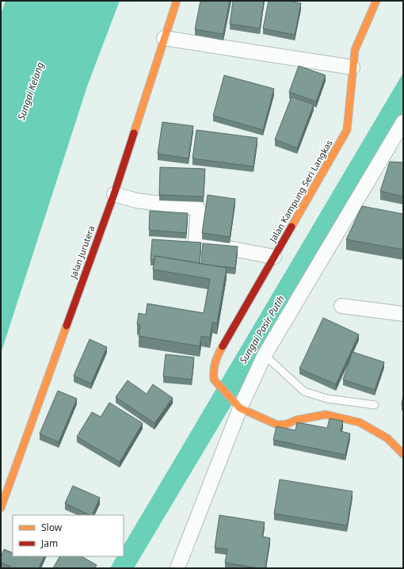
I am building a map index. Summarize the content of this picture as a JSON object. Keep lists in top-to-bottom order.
{
  "streets": {
    "street": ["Jalan Kampung Seri Langkas", "Jalan Jurutera"]
  },
  "water": ["Sungai Kelang", "Sungai Pasir Putih"],
  "legend": ["Slow", "Jam"]
}
